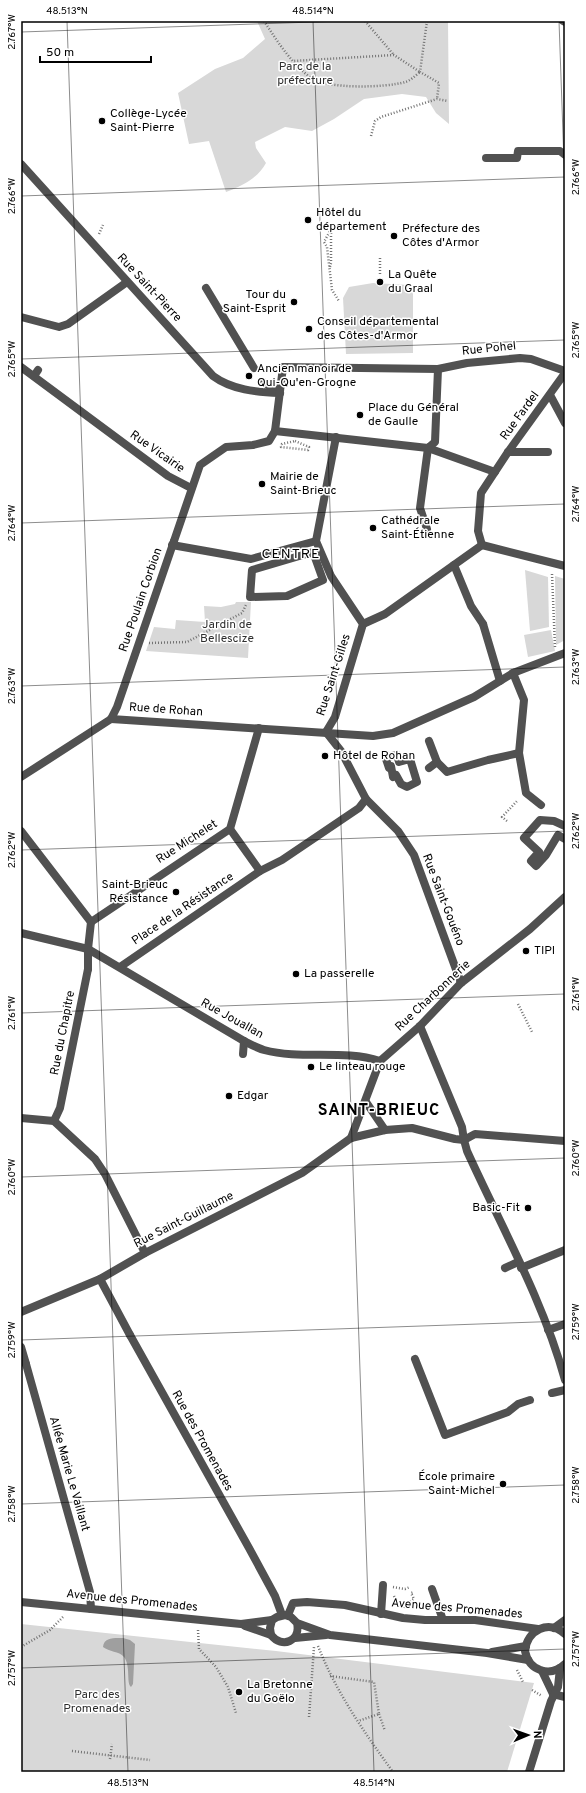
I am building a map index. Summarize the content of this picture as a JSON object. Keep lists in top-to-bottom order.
{
  "streets": {
    "street": [
      "Rue Saint-Pierre",
      "Rue Pohel",
      "Rue Fardel",
      "Rue Vicairie",
      "Rue Poulain Corbion",
      "Rue Saint-Gilles",
      "Rue de Rohan",
      "Rue Michelet",
      "Rue Saint-Gouéno",
      "Place de la Résistance",
      "Rue Charbonnerie",
      "Rue Jouallan",
      "Rue du Chapitre",
      "Rue Saint-Guillaume",
      "Rue des Promenades",
      "Allée Marie Le Vaillant",
      "Avenue des Promenades"
    ]
  },
  "crossings": [
    ["Rue Pohel", "Rue Fardel"],
    ["Rue Vicairie", "Rue Poulain Corbion"],
    ["Rue Poulain Corbion", "Rue de Rohan"],
    ["Rue Saint-Gilles", "Rue de Rohan"],
    ["Rue Saint-Gilles", "Rue Saint-Gouéno"],
    ["Rue de Rohan", "Rue Michelet"],
    ["Rue de Rohan", "Rue Saint-Gouéno"],
    ["Rue Michelet", "Rue du Chapitre"],
    ["Rue Saint-Gouéno", "Place de la Résistance"],
    ["Rue Saint-Gouéno", "Rue Charbonnerie"],
    ["Place de la Résistance", "Rue Jouallan"],
    ["Rue Charbonnerie", "Rue Jouallan"],
    ["Rue Charbonnerie", "Rue Saint-Guillaume"],
    ["Rue Jouallan", "Rue du Chapitre"],
    ["Rue Saint-Guillaume", "Rue des Promenades"],
    ["Rue des Promenades", "Avenue des Promenades"],
    ["Allée Marie Le Vaillant", "Avenue des Promenades"]
  ],
  "districts": ["CENTRE", "SAINT-BRIEUC"],
  "parks": ["Parc de la préfecture", "Jardin de Bellescize", "Parc des Promenades"],
  "places": [
    "Collège-Lycée Saint-Pierre",
    "Hôtel du département",
    "Préfecture des Côtes d'Armor",
    "La Quête du Graal",
    "Tour du Saint-Esprit",
    "Conseil départemental des Côtes-d'Armor",
    "Ancien manoir de Qui-Qu'en-Grogne",
    "Place du Général de Gaulle",
    "Mairie de Saint-Brieuc",
    "Cathédrale Saint-Étienne",
    "Hôtel de Rohan",
    "Saint-Brieuc Résistance",
    "TIPI",
    "La passerelle",
    "Le linteau rouge",
    "Edgar",
    "Basic-Fit",
    "École primaire Saint-Michel",
    "La Bretonne du Goëlo"
  ],
  "scale_bar": "50 m",
  "north": "right",
  "coordinates": [
    "48.513°N",
    "48.514°N",
    "2.767°W",
    "2.766°W",
    "2.765°W",
    "2.764°W",
    "2.763°W",
    "2.762°W",
    "2.761°W",
    "2.760°W",
    "2.759°W",
    "2.758°W",
    "2.757°W"
  ]
}
